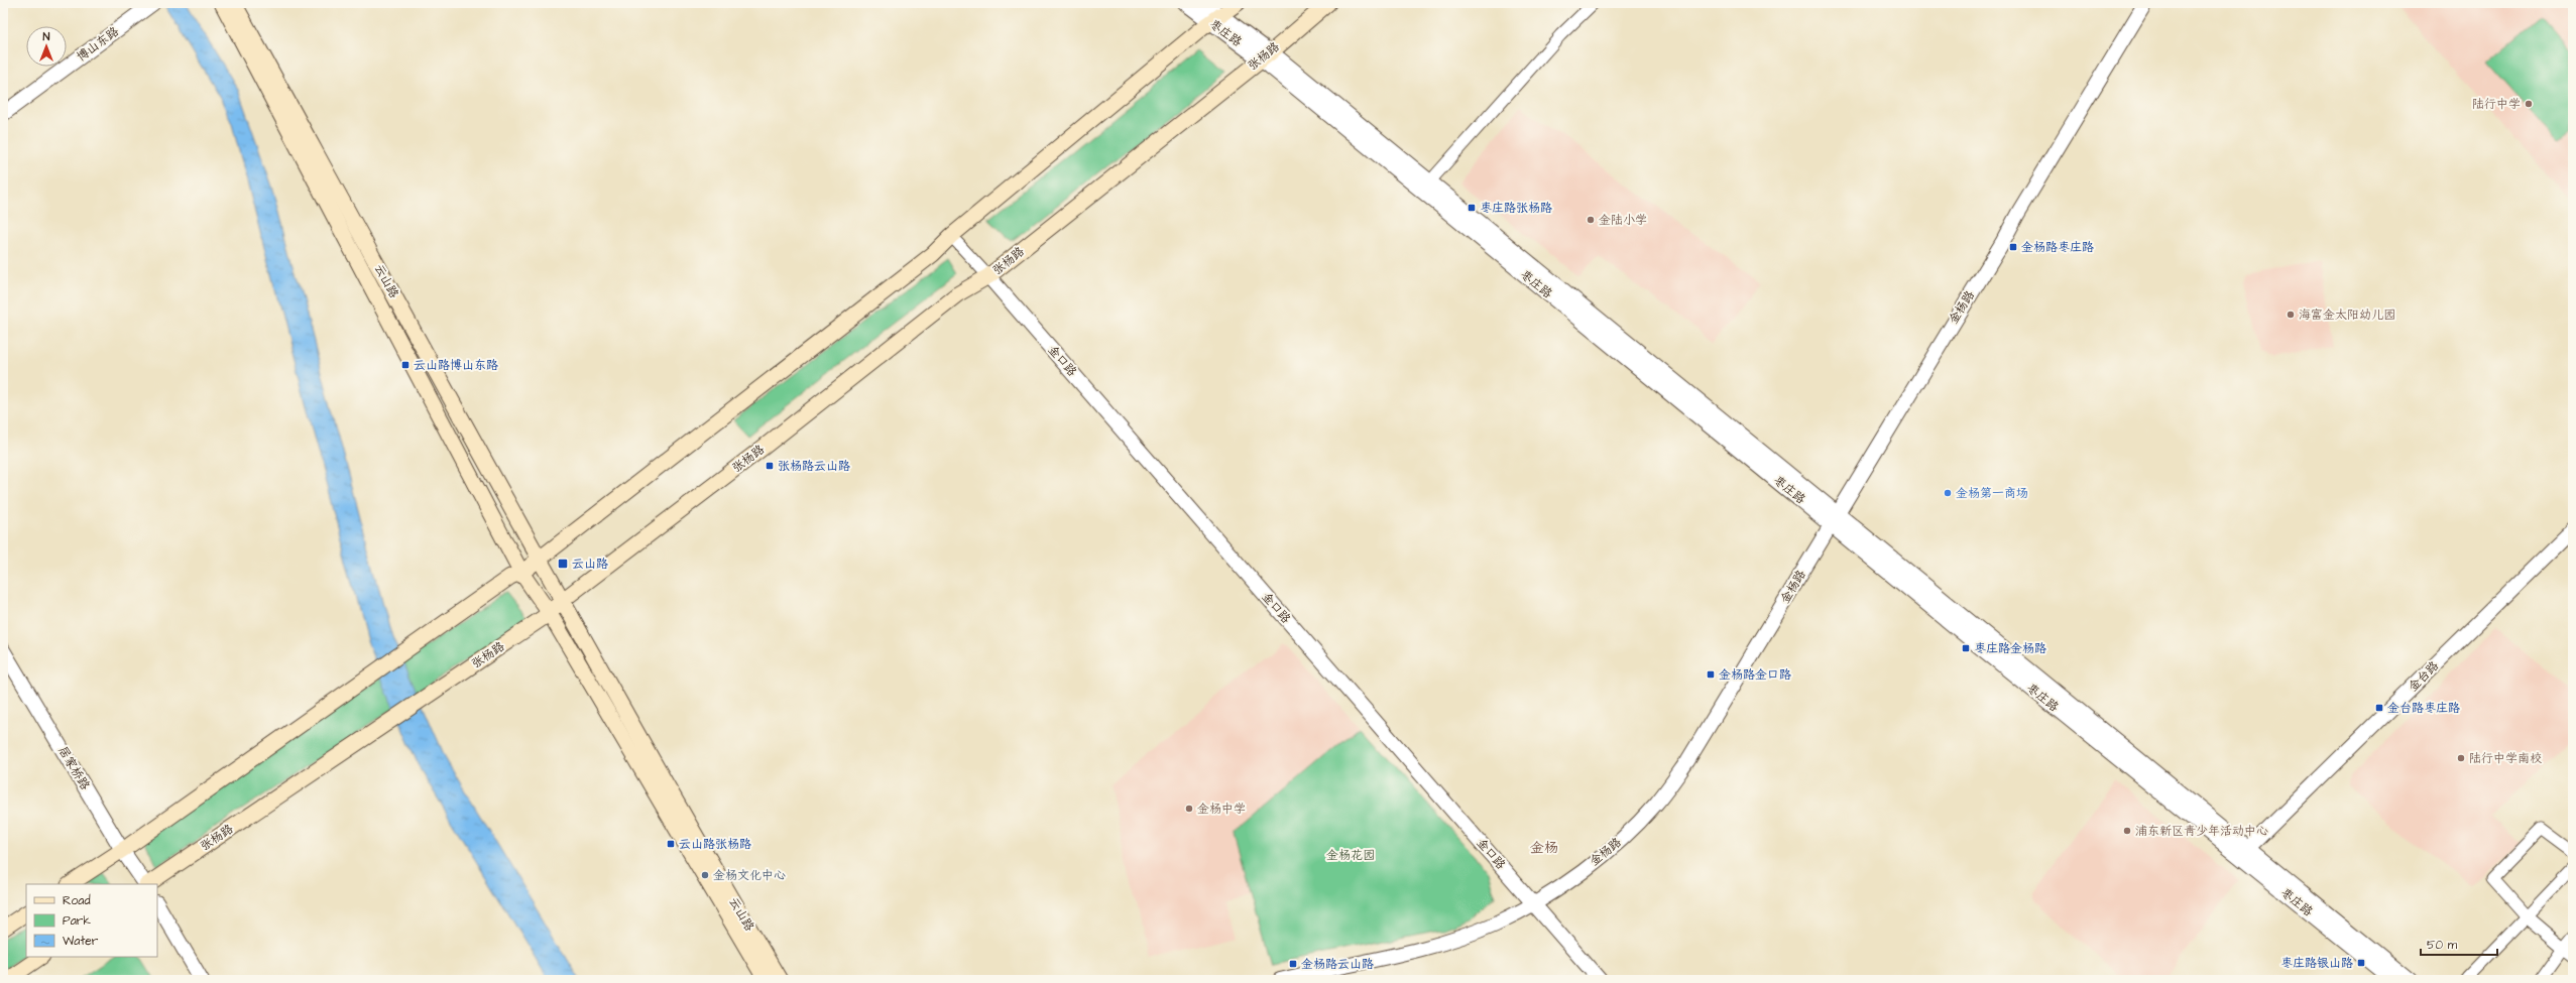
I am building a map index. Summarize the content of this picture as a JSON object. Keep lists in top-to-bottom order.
{
  "streets": {
    "main road": ["张杨路", "云山路"],
    "street": [
      "枣庄路",
      "博山东路",
      "金杨路",
      "金口路",
      "金台路",
      "居家桥路"
    ]
  },
  "crossings": [
    ["枣庄路", "张杨路"],
    ["枣庄路", "金杨路"],
    ["枣庄路", "金台路"],
    ["张杨路", "云山路"],
    ["张杨路", "金口路"],
    ["金杨路", "金口路"]
  ],
  "districts": ["金杨"],
  "parks": ["金杨花园"],
  "places": {
    "other": [
      "陆行中学",
      "金陆小学",
      "海富金太阳幼儿园",
      "金杨第一商场",
      "陆行中学南校",
      "金杨中学",
      "浦东新区青少年活动中心",
      "金杨文化中心"
    ],
    "transit": [
      "枣庄路张杨路",
      "金杨路枣庄路",
      "云山路博山东路",
      "张杨路云山路",
      "云山路",
      "枣庄路金杨路",
      "金杨路金口路",
      "金台路枣庄路",
      "云山路张杨路",
      "枣庄路银山路",
      "金杨路云山路"
    ]
  },
  "legend": ["Road", "Park", "Water"],
  "scale_bar": "50 m",
  "north": "top"
}
